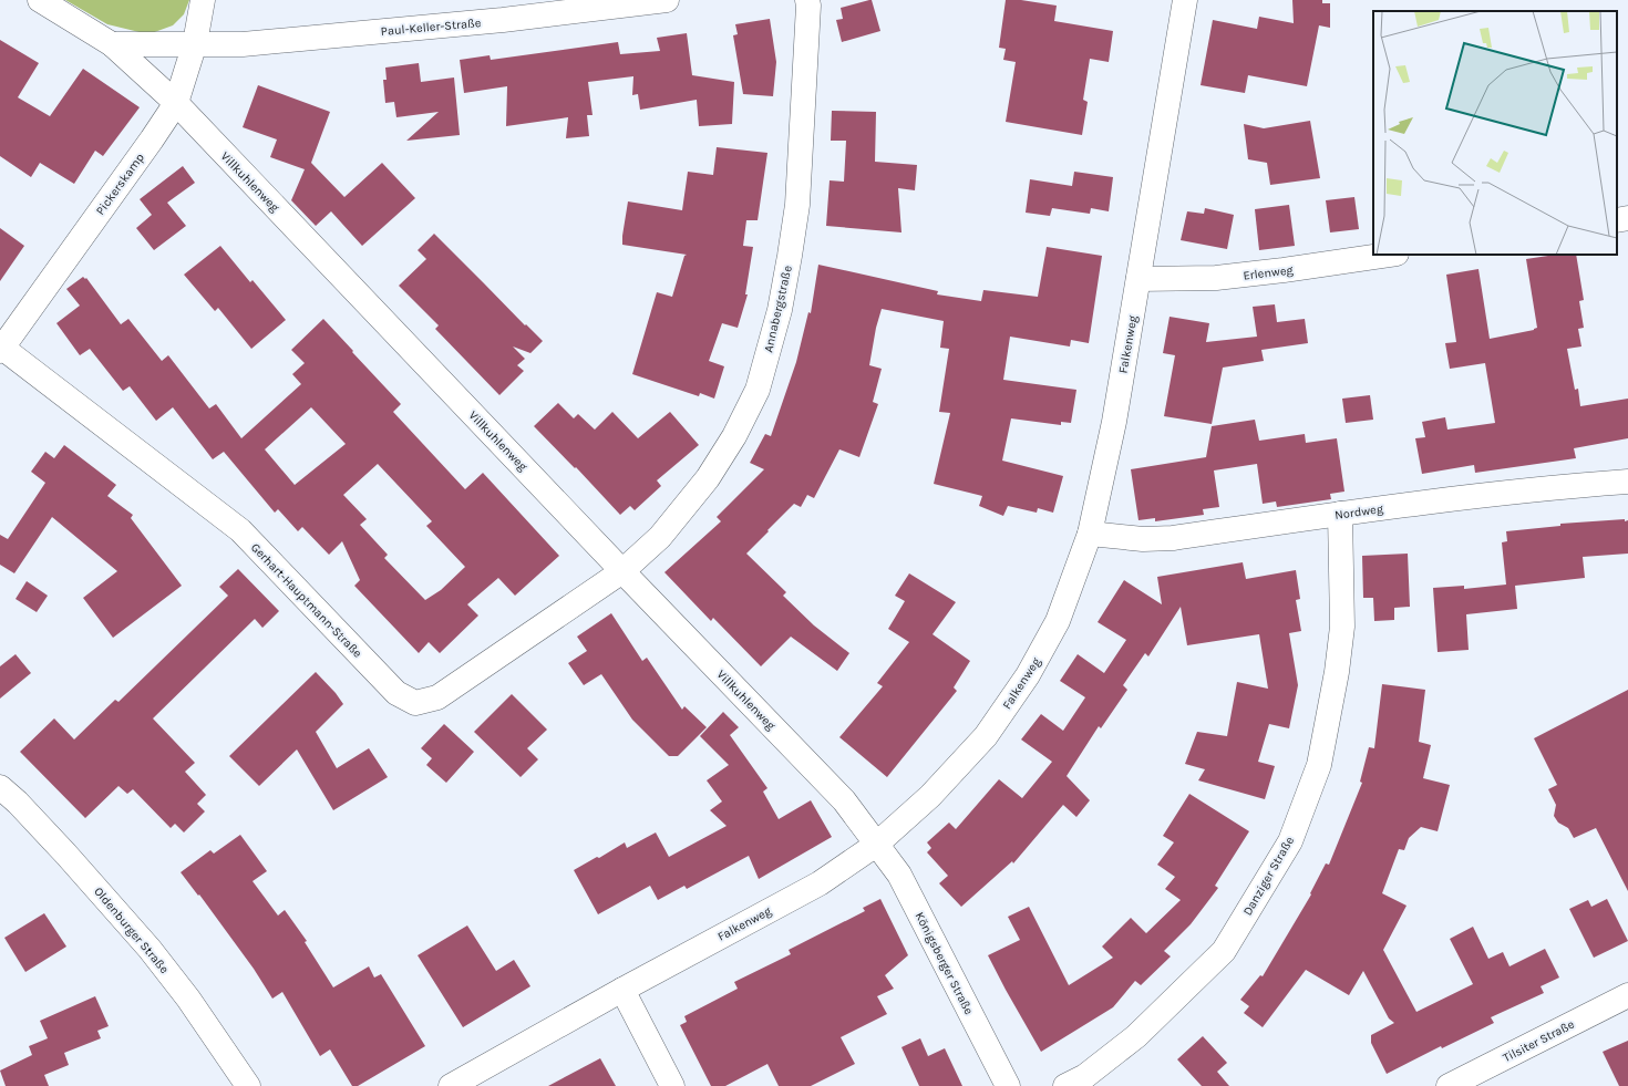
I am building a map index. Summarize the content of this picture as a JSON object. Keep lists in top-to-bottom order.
{
  "streets": {
    "street": [
      "Paul-Keller-Straße",
      "Villkuhlenweg",
      "Pickerskamp",
      "Erlenweg",
      "Annabergstraße",
      "Falkenweg",
      "Nordweg",
      "Gerhart-Hauptmann-Straße",
      "Danziger Straße",
      "Oldenburger Straße",
      "Königsberger Straße",
      "Tilsiter Straße"
    ]
  },
  "crossings": [
    ["Paul-Keller-Straße", "Pickerskamp"],
    ["Villkuhlenweg", "Pickerskamp"],
    ["Villkuhlenweg", "Annabergstraße"],
    ["Villkuhlenweg", "Falkenweg"],
    ["Villkuhlenweg", "Gerhart-Hauptmann-Straße"],
    ["Villkuhlenweg", "Königsberger Straße"],
    ["Pickerskamp", "Gerhart-Hauptmann-Straße"],
    ["Erlenweg", "Falkenweg"],
    ["Annabergstraße", "Gerhart-Hauptmann-Straße"],
    ["Falkenweg", "Nordweg"],
    ["Falkenweg", "Königsberger Straße"],
    ["Nordweg", "Danziger Straße"]
  ]
}
